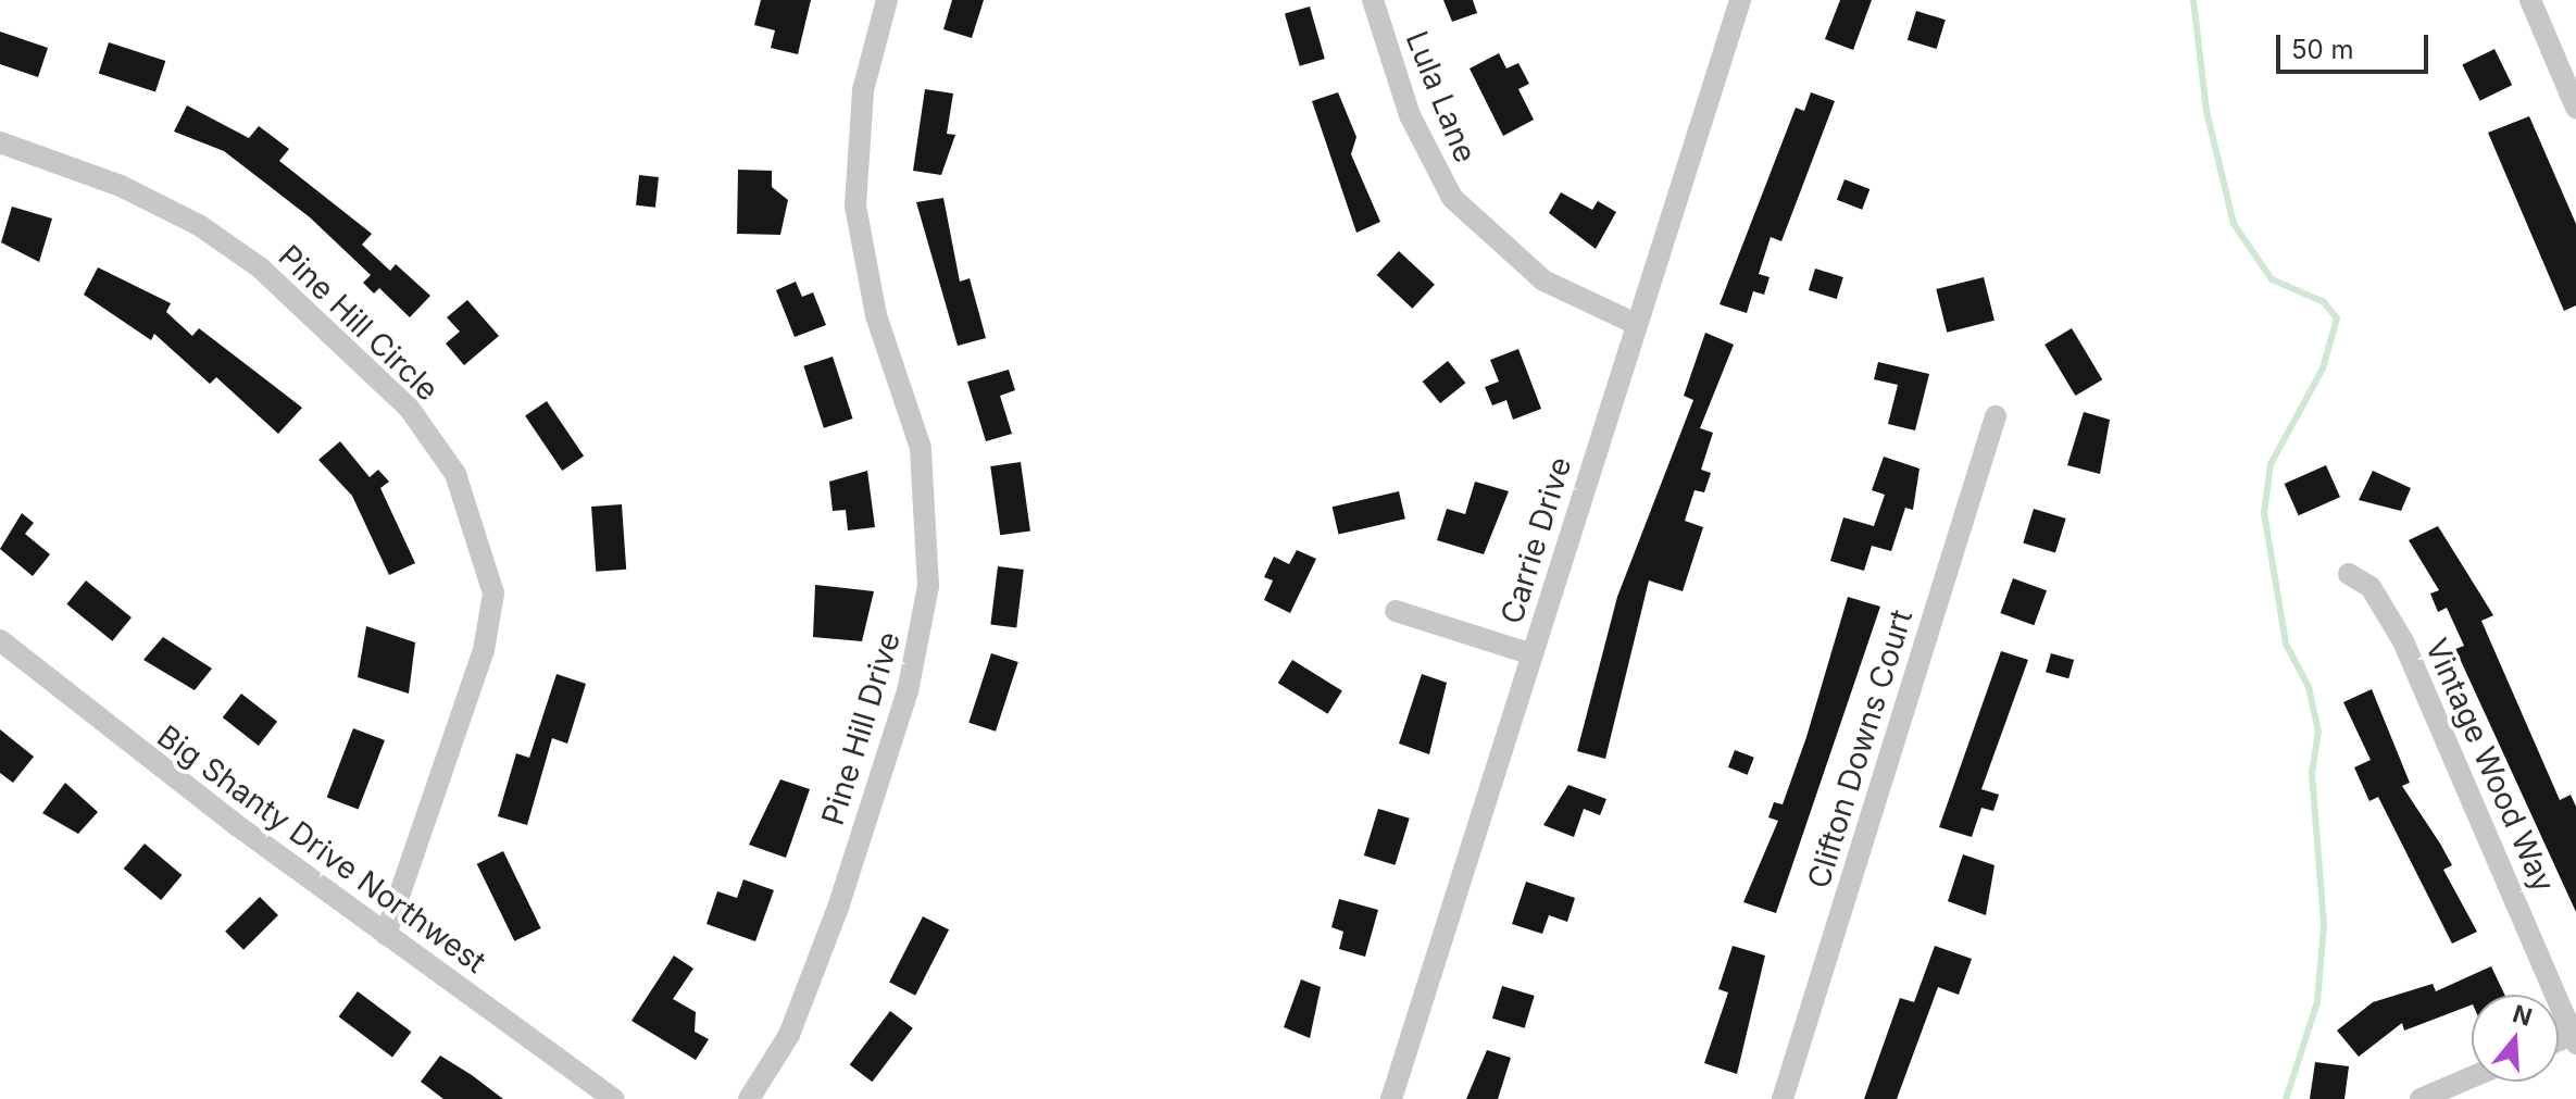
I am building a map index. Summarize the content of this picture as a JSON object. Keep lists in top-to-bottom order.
{
  "streets": {
    "street": [
      "Lula Lane",
      "Pine Hill Circle",
      "Carrie Drive",
      "Pine Hill Drive",
      "Clifton Downs Court",
      "Vintage Wood Way",
      "Big Shanty Drive Northwest"
    ]
  },
  "crossings": [
    ["Lula Lane", "Carrie Drive"],
    ["Pine Hill Circle", "Big Shanty Drive Northwest"]
  ],
  "scale_bar": "50 m",
  "north": "top"
}
